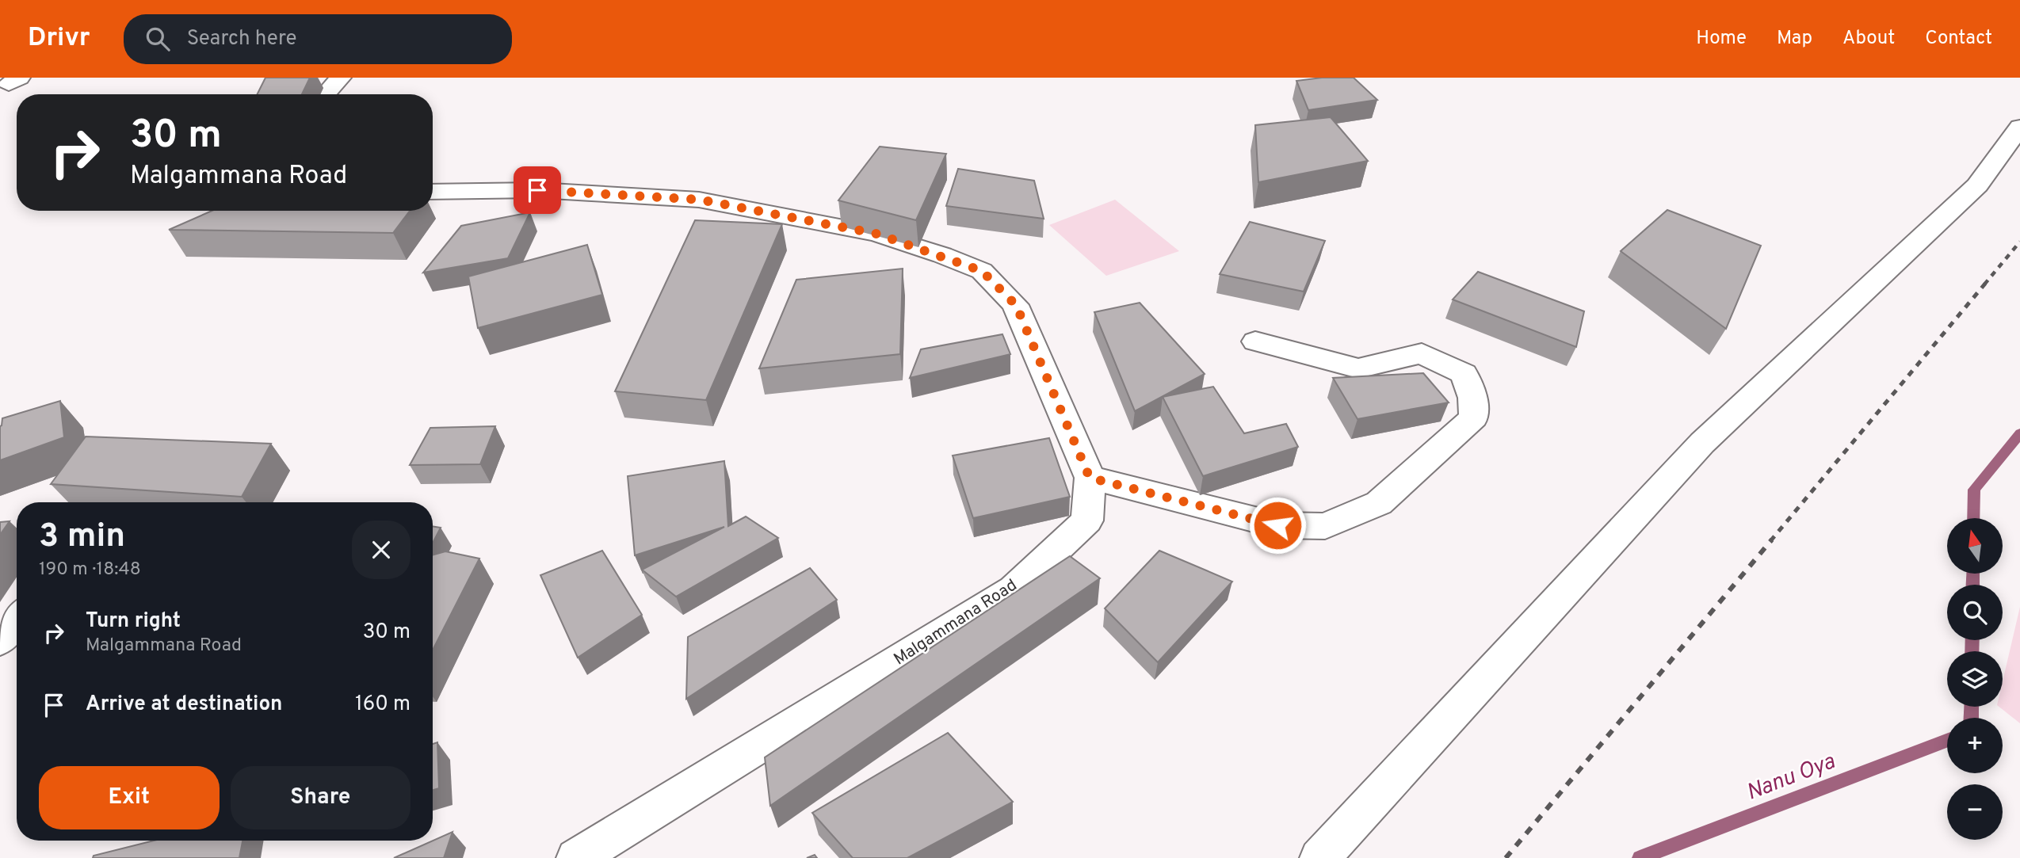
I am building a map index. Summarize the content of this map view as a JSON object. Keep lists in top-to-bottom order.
{
  "streets": {
    "street": ["Malgammana Road"]
  },
  "water": ["Nanu Oya"],
  "north": "top",
  "page": {
    "header": "Drivr",
    "search": "Search here",
    "nav": [
      "Home",
      "Map",
      "About",
      "Contact"
    ],
    "turn": ["30 m", "Malgammana Road"],
    "heading": ["3 min", "190 m · 18:48"],
    "map_buttons": ["+", "−"],
    "list": [
      {
        "name": "Turn right",
        "note": "Malgammana Road",
        "value": "30 m"
      },
      {
        "name": "Arrive at destination",
        "value": "160 m"
      }
    ],
    "buttons": ["Exit", "Share"]
  }
}
